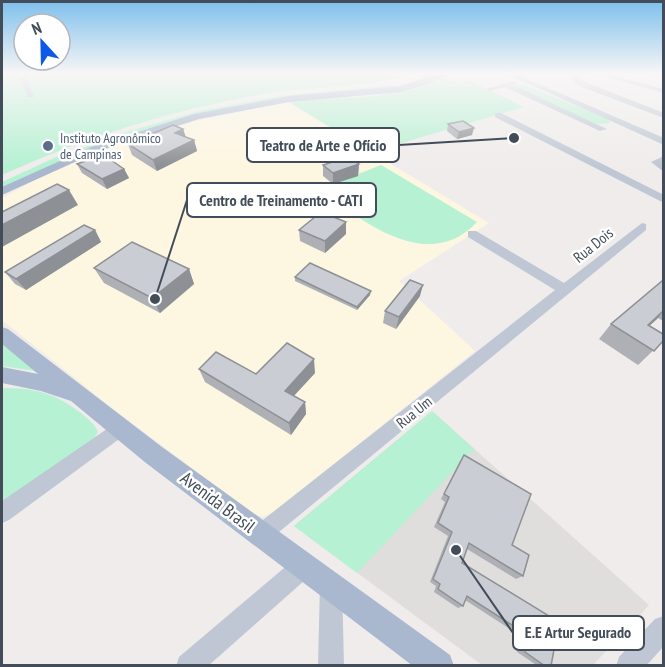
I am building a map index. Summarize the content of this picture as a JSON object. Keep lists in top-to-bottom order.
{
  "streets": {
    "main road": ["Avenida Brasil"],
    "street": ["Rua Dois", "Rua Um"]
  },
  "crossings": [
    ["Rua Dois", "Rua Um"],
    ["Rua Um", "Avenida Brasil"]
  ],
  "places": [
    "Teatro de Arte e Ofício",
    "Instituto Agronômico de Campinas",
    "Centro de Treinamento - CATI",
    "E.E Artur Segurado"
  ],
  "north": "top"
}
